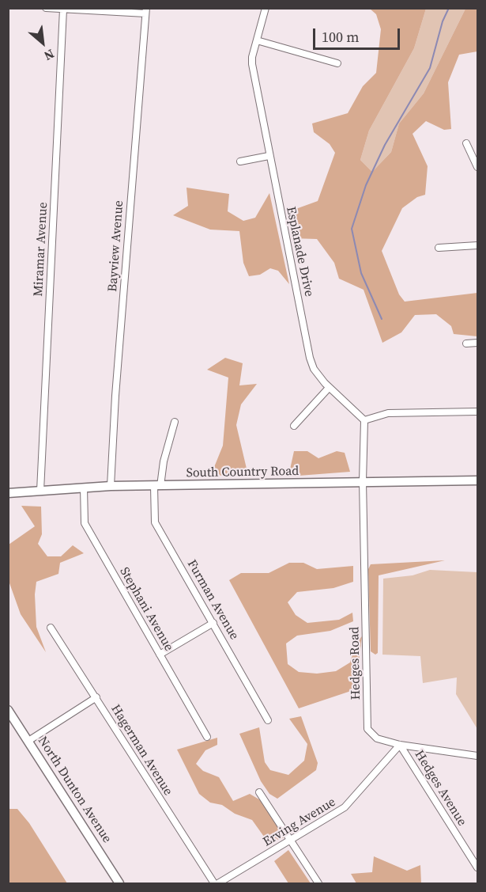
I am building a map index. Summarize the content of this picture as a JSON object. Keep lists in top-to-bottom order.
{
  "streets": {
    "main road": ["South Country Road", "North Dunton Avenue"],
    "street": [
      "Bayview Avenue",
      "Miramar Avenue",
      "Esplanade Drive",
      "Furman Avenue",
      "Stephani Avenue",
      "Hedges Road",
      "Hagerman Avenue",
      "Hedges Avenue",
      "Erving Avenue"
    ]
  },
  "crossings": [
    ["Bayview Avenue", "South Country Road"],
    ["Miramar Avenue", "South Country Road"],
    ["South Country Road", "Furman Avenue"],
    ["South Country Road", "Stephani Avenue"],
    ["South Country Road", "Hedges Road"],
    ["Hedges Road", "Hedges Avenue"],
    ["Hedges Road", "Erving Avenue"],
    ["Hedges Avenue", "Erving Avenue"]
  ],
  "scale_bar": "100 m",
  "north": "bottom right"
}
